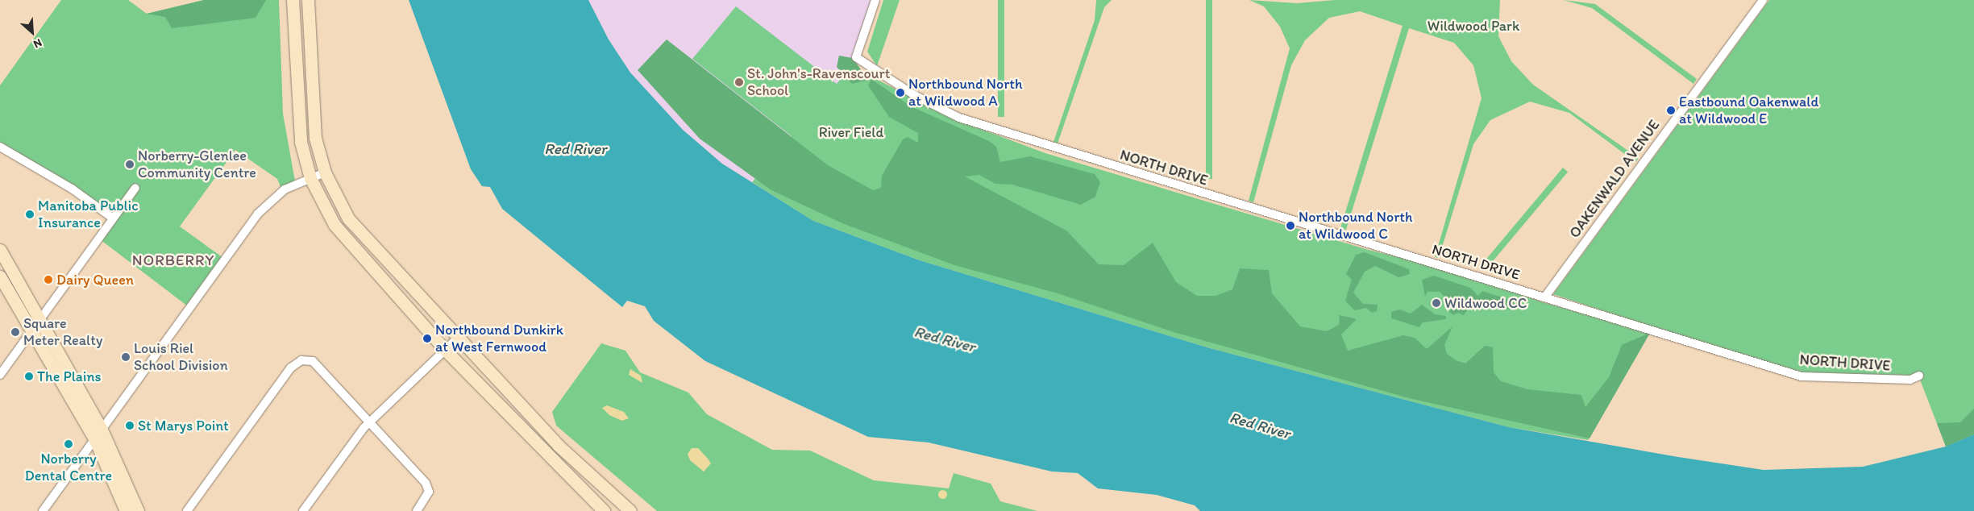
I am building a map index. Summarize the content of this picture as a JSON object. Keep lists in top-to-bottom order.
{
  "streets": {
    "street": ["NORTH DRIVE", "OAKENWALD AVENUE"]
  },
  "crossings": [
    ["NORTH DRIVE", "OAKENWALD AVENUE"]
  ],
  "districts": ["NORBERRY"],
  "water": ["Red River"],
  "parks": ["Wildwood Park", "River Field"],
  "places": [
    "St. John's-Ravenscourt School",
    "Northbound North at Wildwood A",
    "Eastbound Oakenwald at Wildwood E",
    "Norberry-Glenlee Community Centre",
    "Manitoba Public Insurance",
    "Northbound North at Wildwood C",
    "Dairy Queen",
    "Wildwood CC",
    "Square Meter Realty",
    "Northbound Dunkirk at West Fernwood",
    "Louis Riel School Division",
    "The Plains",
    "St Marys Point",
    "Norberry Dental Centre"
  ],
  "north": "bottom right"
}
